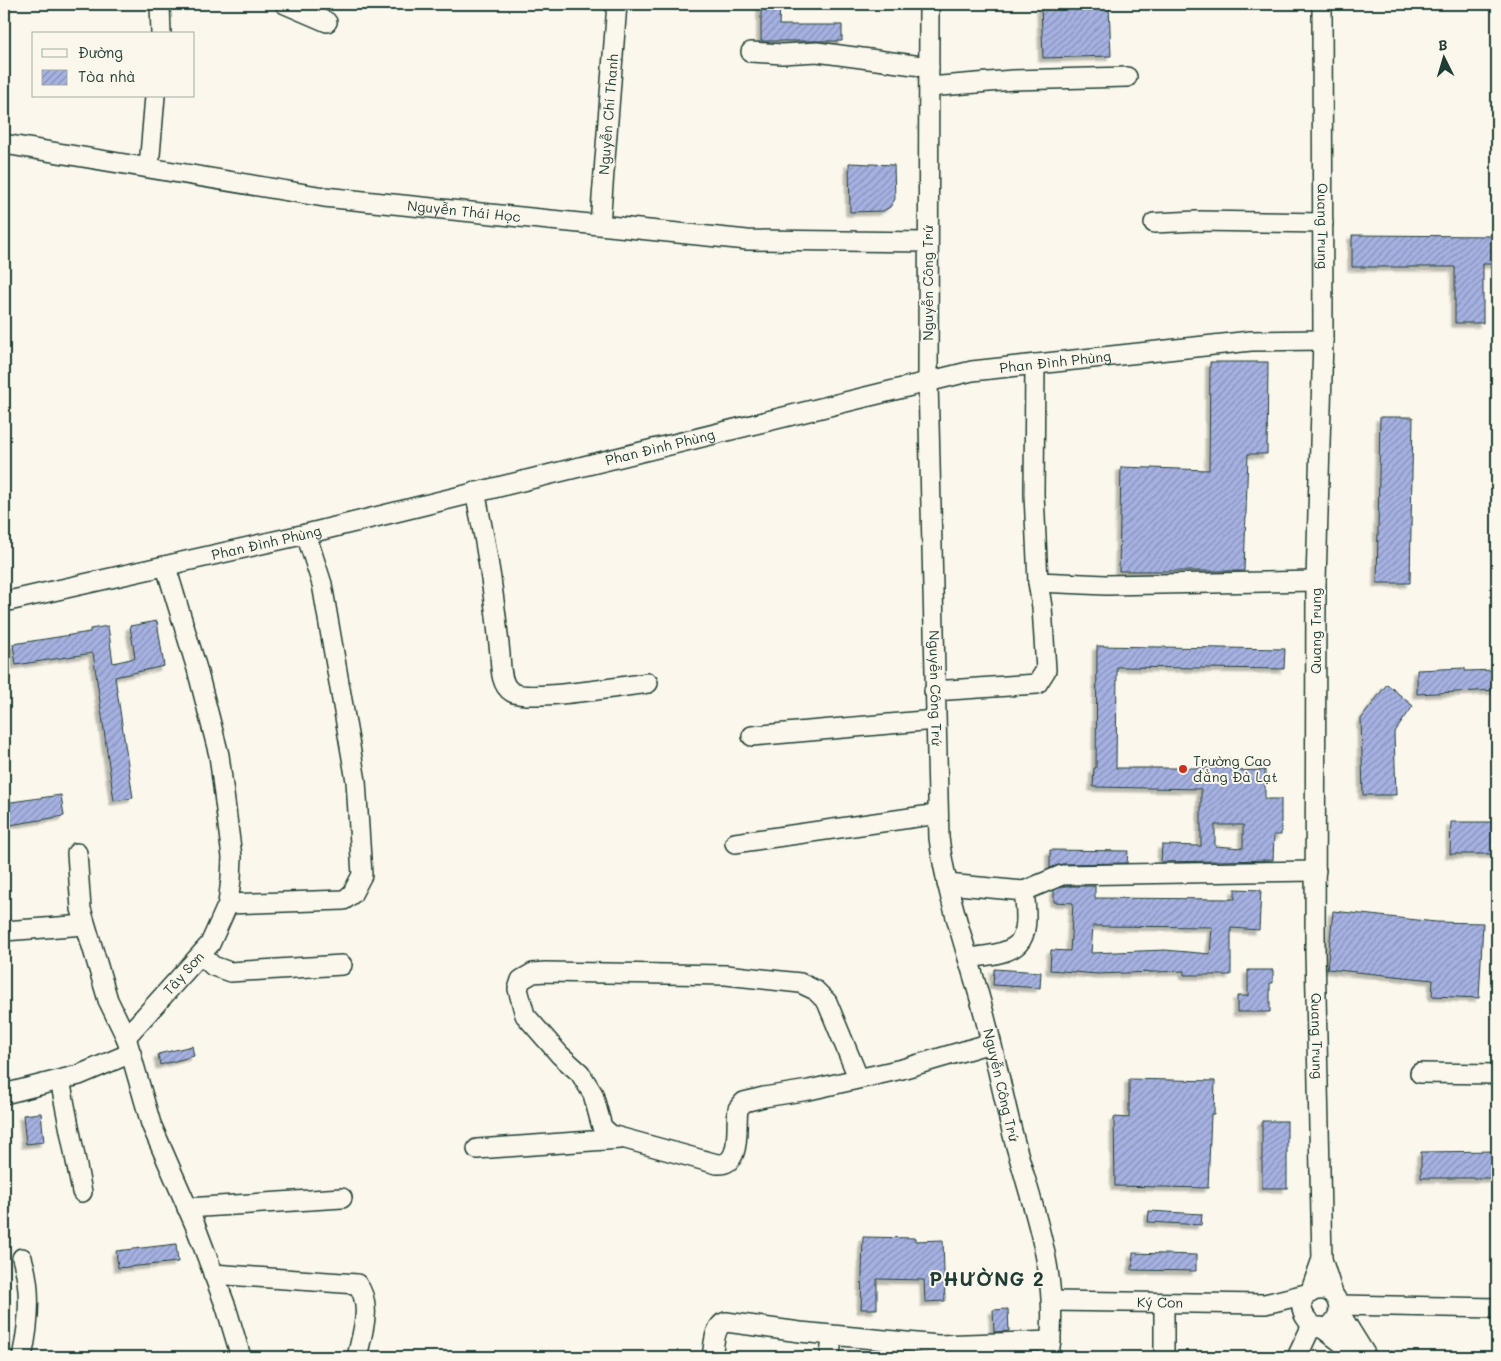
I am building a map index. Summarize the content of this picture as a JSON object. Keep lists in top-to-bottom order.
{
  "streets": {
    "street": [
      "Nguyễn Chí Thanh",
      "Nguyễn Thái Học",
      "Quang Trung",
      "Nguyễn Công Trứ",
      "Phan Đình Phùng",
      "Tây Sơn",
      "Ký Con"
    ]
  },
  "crossings": [
    ["Nguyễn Chí Thanh", "Nguyễn Thái Học"],
    ["Nguyễn Thái Học", "Nguyễn Công Trứ"],
    ["Quang Trung", "Phan Đình Phùng"],
    ["Quang Trung", "Ký Con"],
    ["Nguyễn Công Trứ", "Phan Đình Phùng"],
    ["Nguyễn Công Trứ", "Ký Con"],
    ["Phan Đình Phùng", "Tây Sơn"]
  ],
  "districts": ["PHƯỜNG 2"],
  "places": ["Trường Cao đẳng Đà Lạt"],
  "legend": ["Đường", "Tòa nhà"],
  "north": "top"
}
